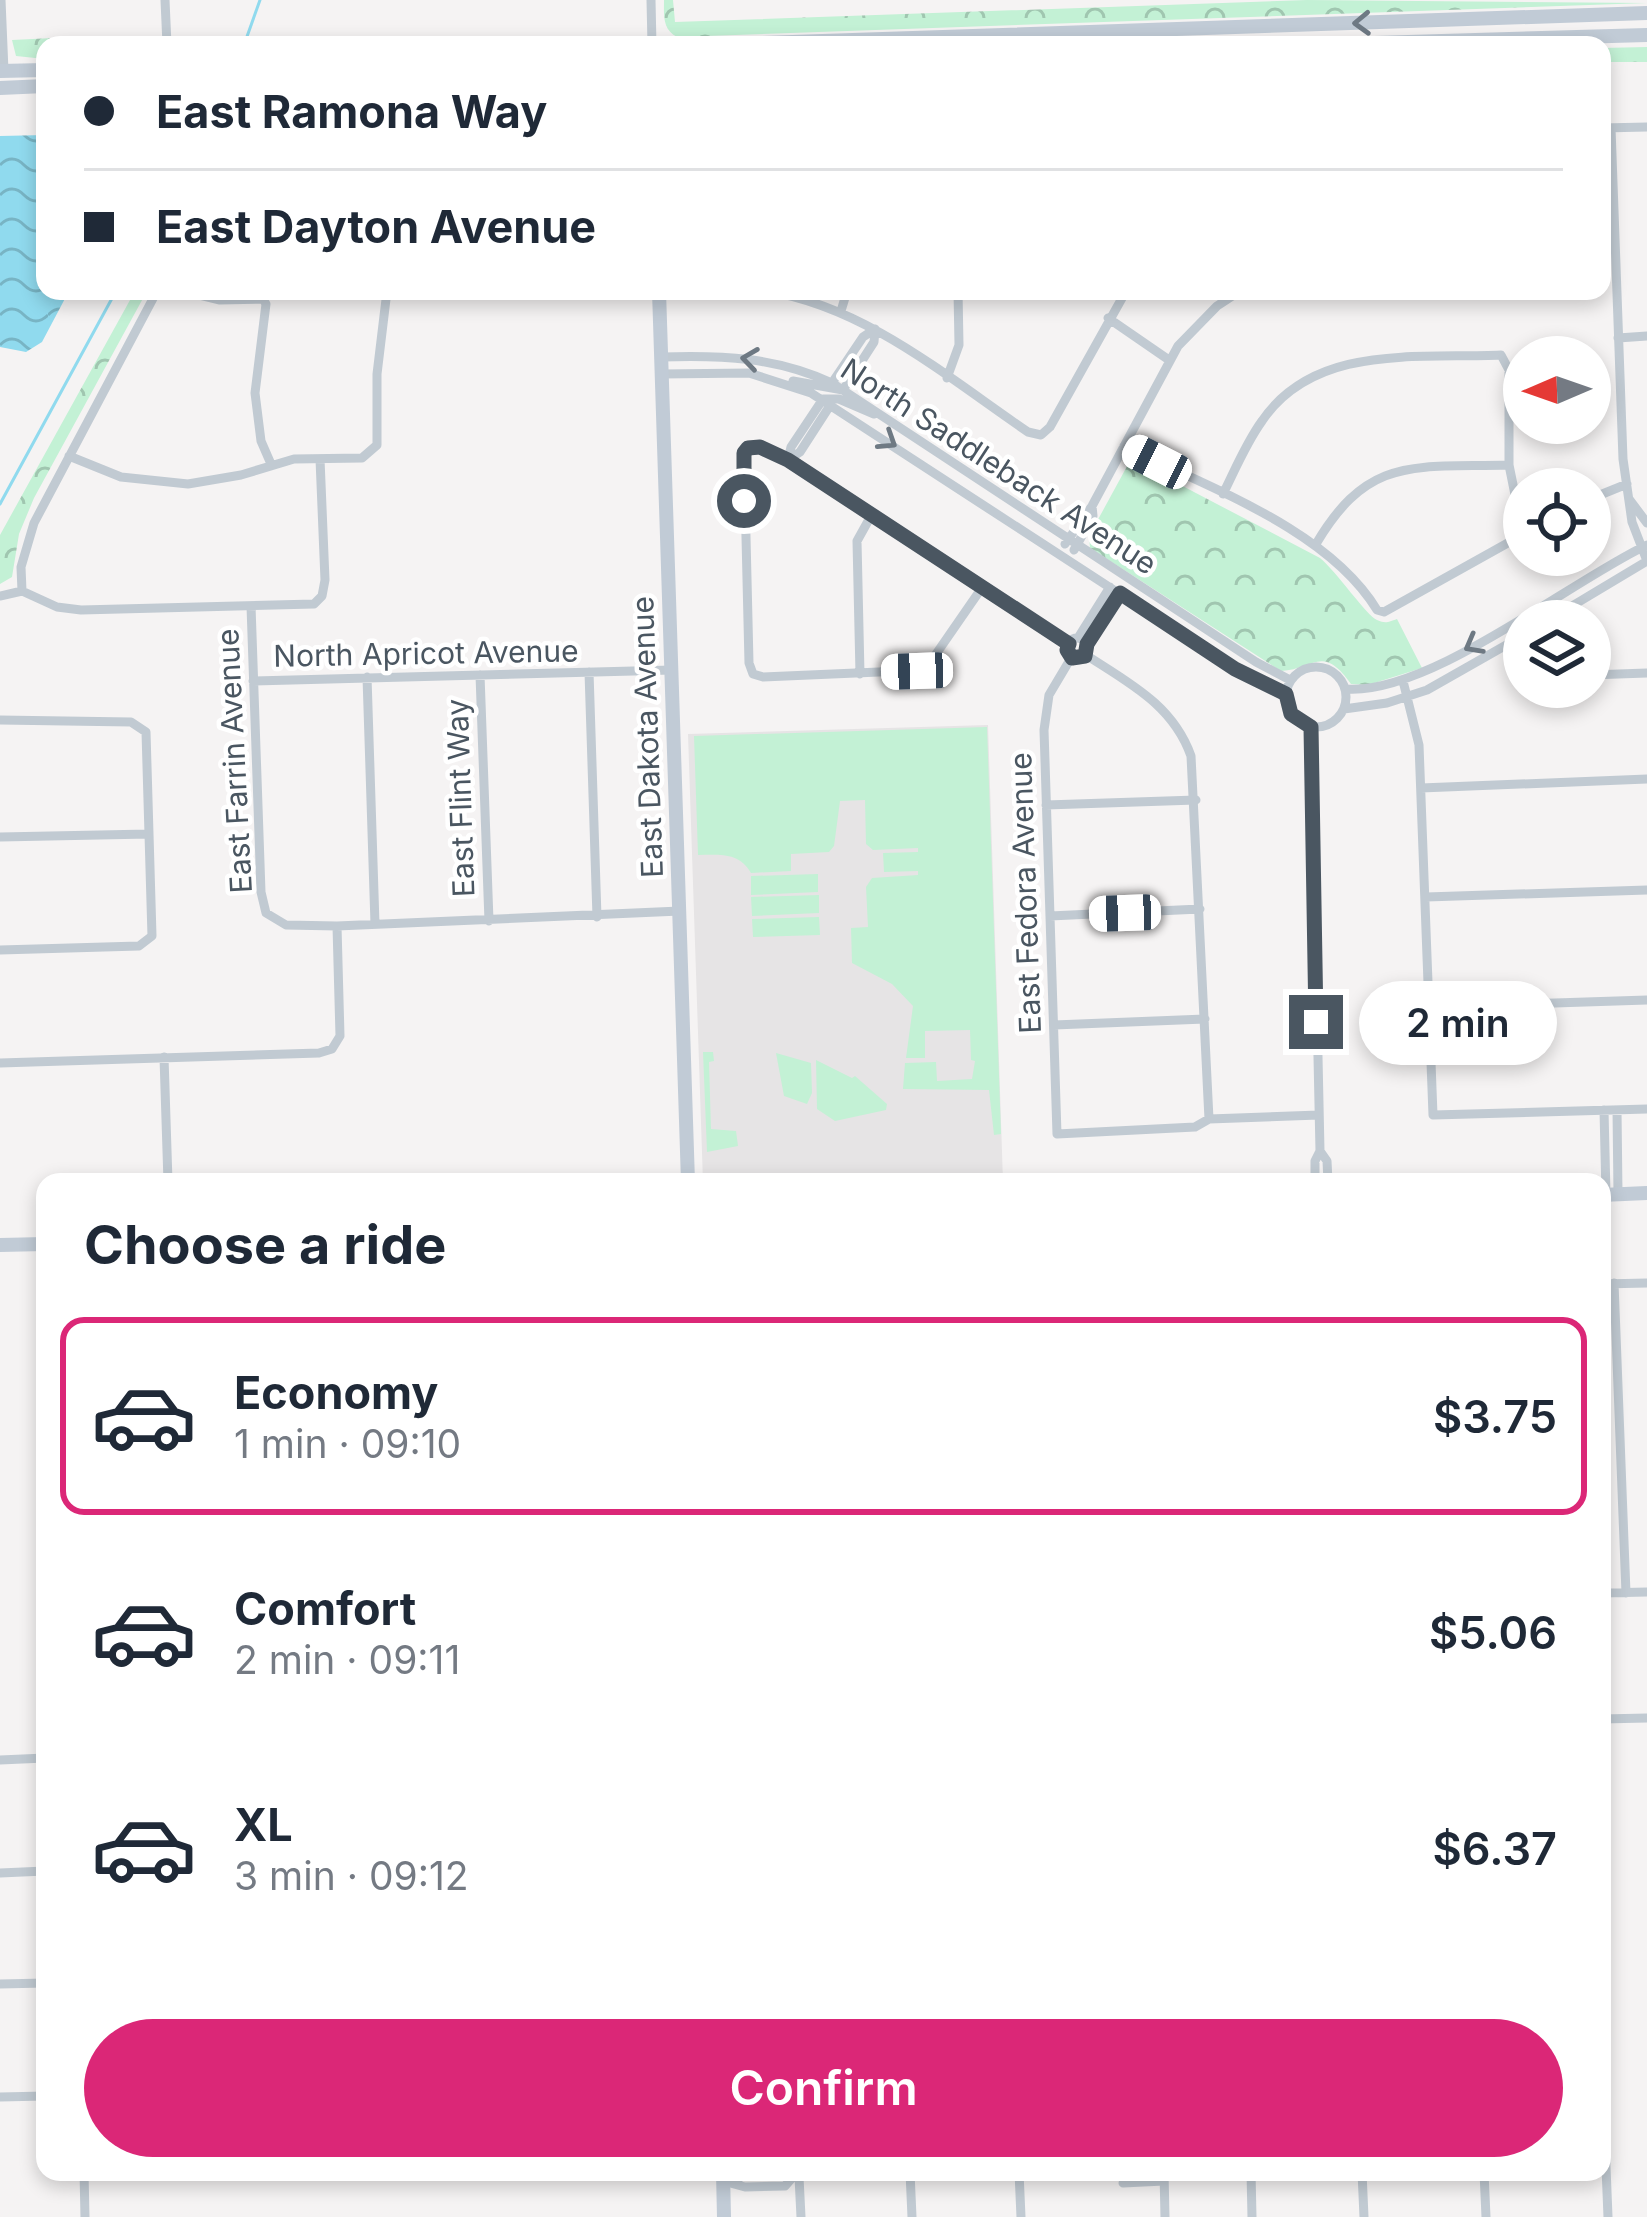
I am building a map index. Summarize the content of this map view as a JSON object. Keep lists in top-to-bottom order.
{
  "streets": {
    "main road": ["East Dakota Avenue"],
    "street": [
      "North Saddleback Avenue",
      "North Apricot Avenue",
      "East Farrin Avenue",
      "East Flint Way",
      "East Fedora Avenue"
    ]
  },
  "crossings": [
    ["North Saddleback Avenue", "East Dakota Avenue"],
    ["North Apricot Avenue", "East Dakota Avenue"],
    ["North Apricot Avenue", "East Farrin Avenue"],
    ["North Apricot Avenue", "East Flint Way"]
  ],
  "north": "left",
  "page": {
    "banner": ["East Ramona Way", "East Dayton Avenue"],
    "bubble": "2 min",
    "heading": "Choose a ride",
    "list": [
      {
        "name": "Economy",
        "note": "1 min · 09:10",
        "value": "$3.75"
      },
      {
        "name": "Comfort",
        "note": "2 min · 09:11",
        "value": "$5.06"
      },
      {
        "name": "XL",
        "note": "3 min · 09:12",
        "value": "$6.37"
      }
    ],
    "buttons": "Confirm"
  }
}
